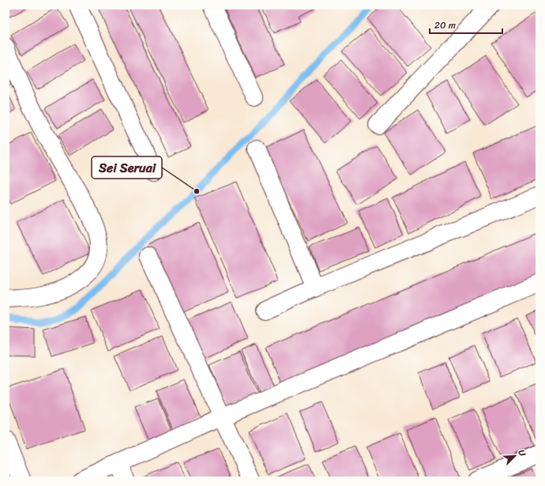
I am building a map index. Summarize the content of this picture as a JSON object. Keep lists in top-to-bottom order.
{
  "places": ["Sei Seruai"],
  "scale_bar": "20 m",
  "north": "top right"
}
